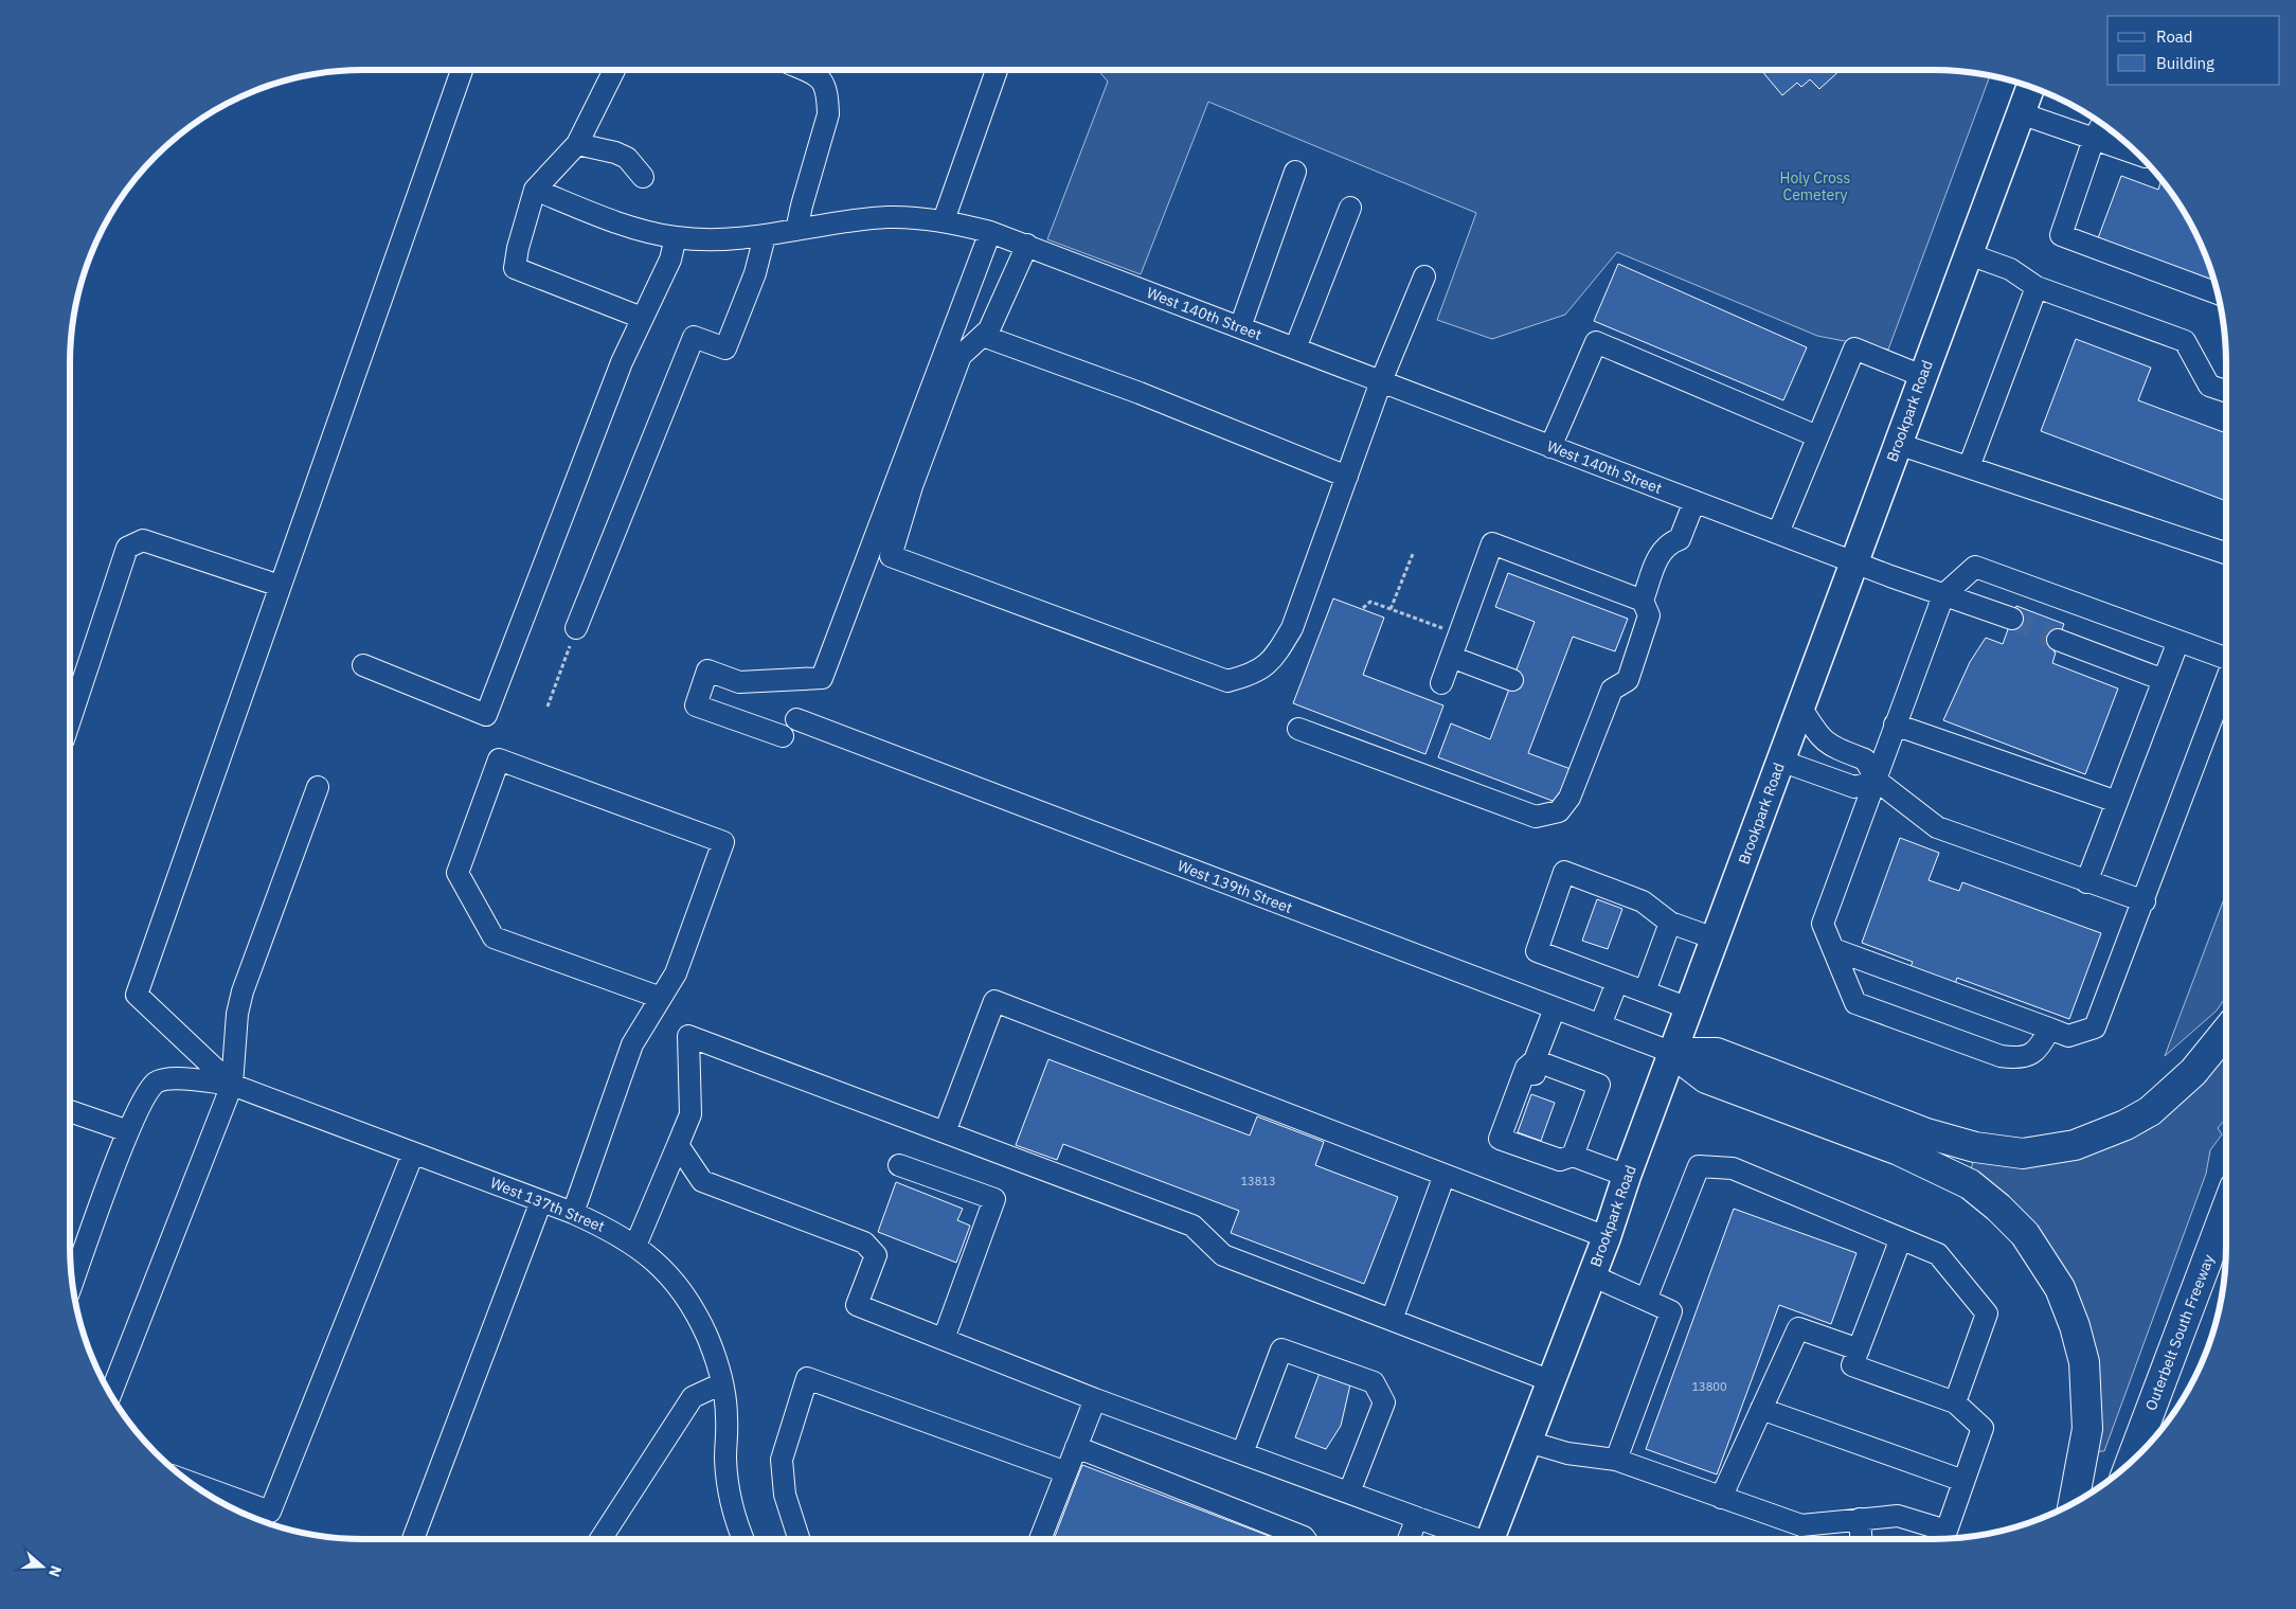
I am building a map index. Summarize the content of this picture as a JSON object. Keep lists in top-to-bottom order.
{
  "streets": {
    "highway": ["Outerbelt South Freeway"],
    "main road": ["Brookpark Road"],
    "street": ["West 140th Street", "West 139th Street", "West 137th Street"]
  },
  "crossings": [
    ["West 140th Street", "Brookpark Road"],
    ["Brookpark Road", "West 139th Street"]
  ],
  "parks": ["Holy Cross Cemetery"],
  "house_numbers": ["13813", "13800"],
  "legend": ["Road", "Building"],
  "north": "right"
}
